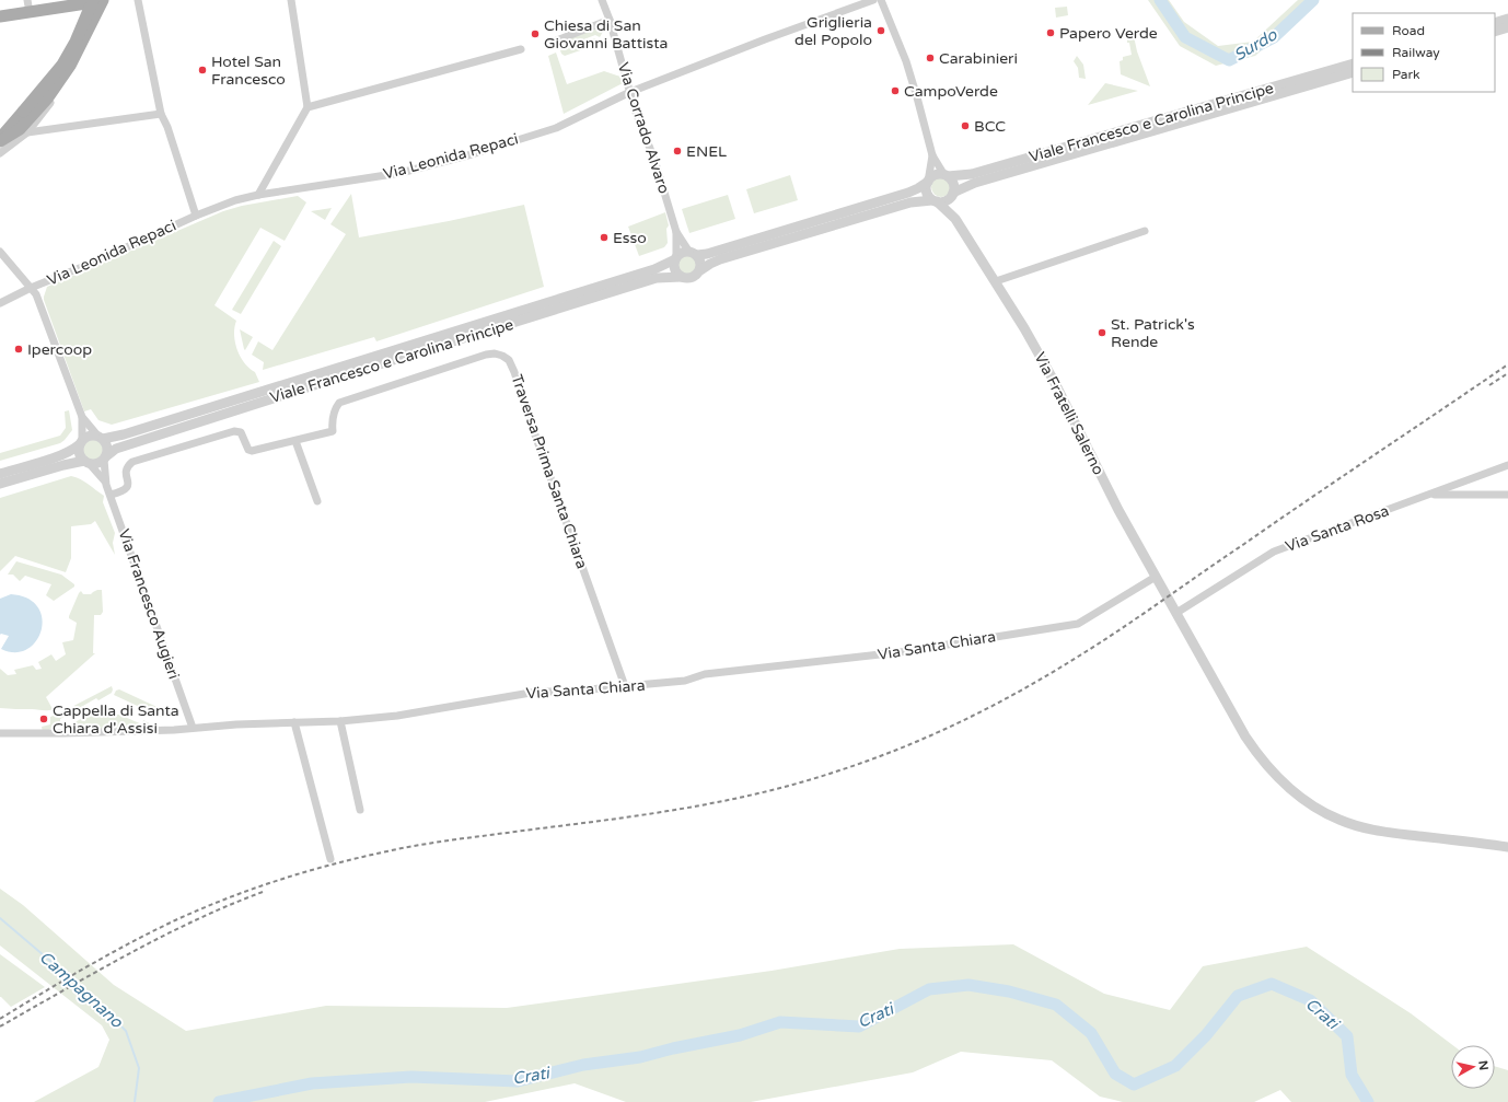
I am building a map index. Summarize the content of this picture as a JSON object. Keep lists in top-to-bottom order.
{
  "streets": {
    "street": [
      "Viale Francesco e Carolina Principe",
      "Via Corrado Alvaro",
      "Via Leonida Repaci",
      "Via Fratelli Salerno",
      "Traversa Prima Santa Chiara",
      "Via Santa Rosa",
      "Via Francesco Augieri",
      "Via Santa Chiara"
    ]
  },
  "crossings": [
    ["Viale Francesco e Carolina Principe", "Via Corrado Alvaro"],
    ["Viale Francesco e Carolina Principe", "Via Fratelli Salerno"],
    ["Viale Francesco e Carolina Principe", "Via Francesco Augieri"],
    ["Via Corrado Alvaro", "Via Leonida Repaci"],
    ["Via Fratelli Salerno", "Via Santa Rosa"],
    ["Via Fratelli Salerno", "Via Santa Chiara"],
    ["Traversa Prima Santa Chiara", "Via Francesco Augieri"],
    ["Traversa Prima Santa Chiara", "Via Santa Chiara"],
    ["Via Francesco Augieri", "Via Santa Chiara"]
  ],
  "water": ["Surdo", "Campagnano", "Crati"],
  "places": [
    "Griglieria del Popolo",
    "Papero Verde",
    "Chiesa di San Giovanni Battista",
    "Carabinieri",
    "Hotel San Francesco",
    "CampoVerde",
    "BCC",
    "ENEL",
    "Esso",
    "St. Patrick's Rende",
    "Ipercoop",
    "Cappella di Santa Chiara d'Assisi"
  ],
  "legend": ["Road", "Railway", "Park"],
  "north": "right"
}
